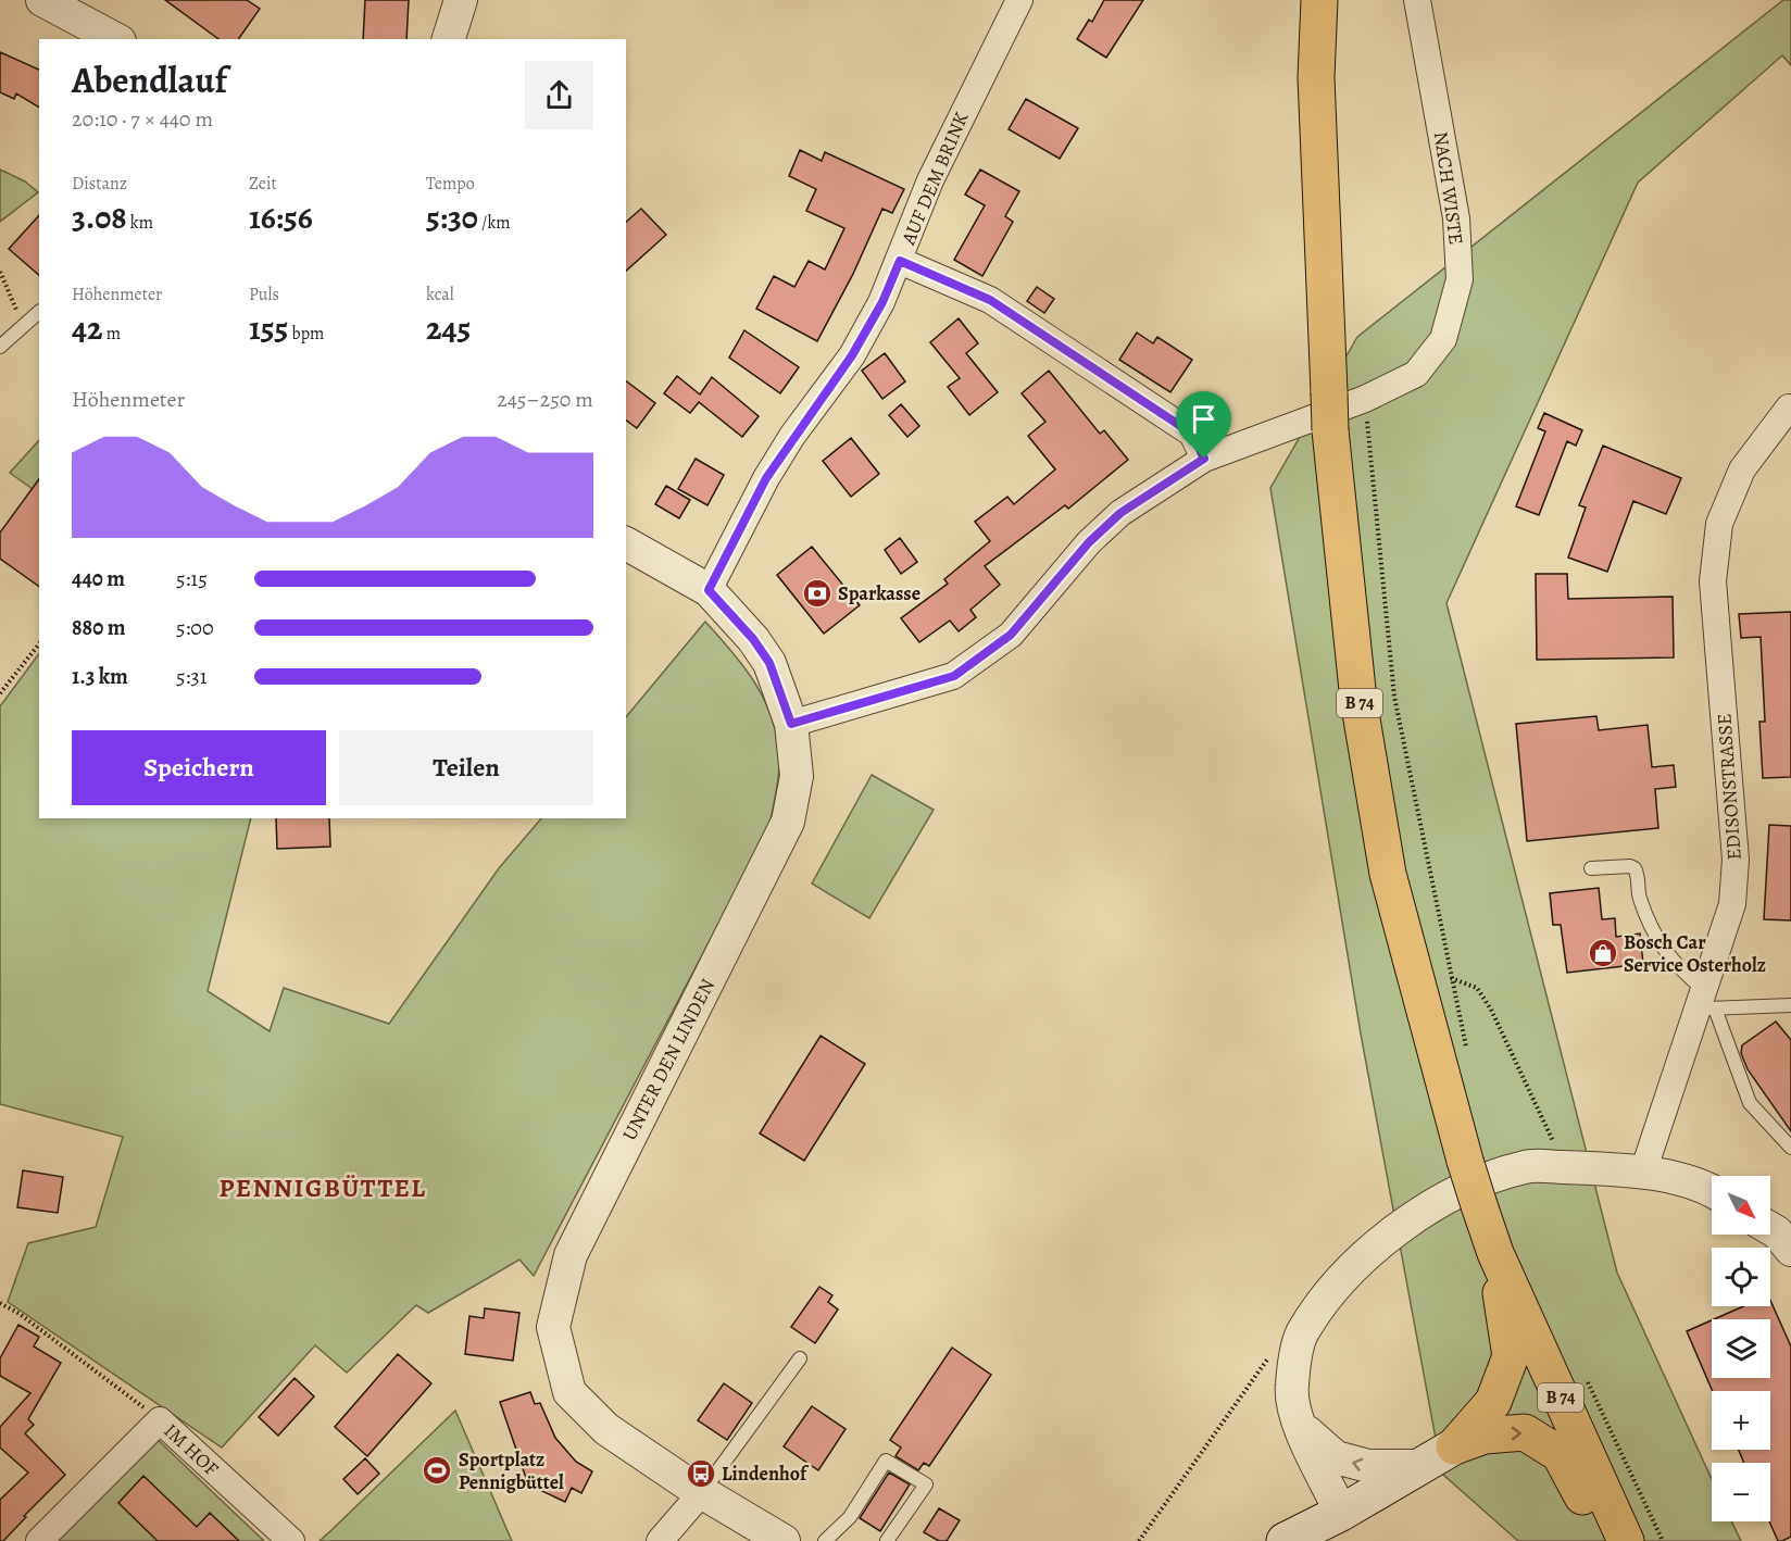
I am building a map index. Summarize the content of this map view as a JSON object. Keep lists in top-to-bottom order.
{
  "streets": {
    "main road": ["B 74"],
    "street": [
      "AUF DEM BRINK",
      "NACH WISTE",
      "EDISONSTRASSE",
      "UNTER DEN LINDEN",
      "IM HOF"
    ]
  },
  "crossings": [
    ["AUF DEM BRINK", "UNTER DEN LINDEN"],
    ["NACH WISTE", "UNTER DEN LINDEN"]
  ],
  "districts": ["PENNIGBÜTTEL"],
  "places": {
    "bank": ["Sparkasse"],
    "shop": ["Bosch Car Service Osterholz"],
    "sports": ["Sportplatz Pennigbüttel"],
    "bus stop": ["Lindenhof"]
  },
  "north": "bottom right",
  "page": {
    "heading": ["Abendlauf", "20:10 · 7 × 440 m"],
    "stats": [
      ["Distanz", "3.08 km"],
      ["Zeit", "16:56"],
      ["Tempo", "5:30 /km"],
      ["Höhenmeter", "42 m"],
      ["Puls", "155 bpm"],
      ["kcal", "245"]
    ],
    "chart": ["Höhenmeter", "245–250 m"],
    "list": [
      {
        "name": "440 m",
        "note": "5:15"
      },
      {
        "name": "880 m",
        "note": "5:00"
      },
      {
        "name": "1.3 km",
        "note": "5:31"
      }
    ],
    "buttons": ["Speichern", "Teilen"],
    "map_buttons": ["+", "−"]
  }
}
